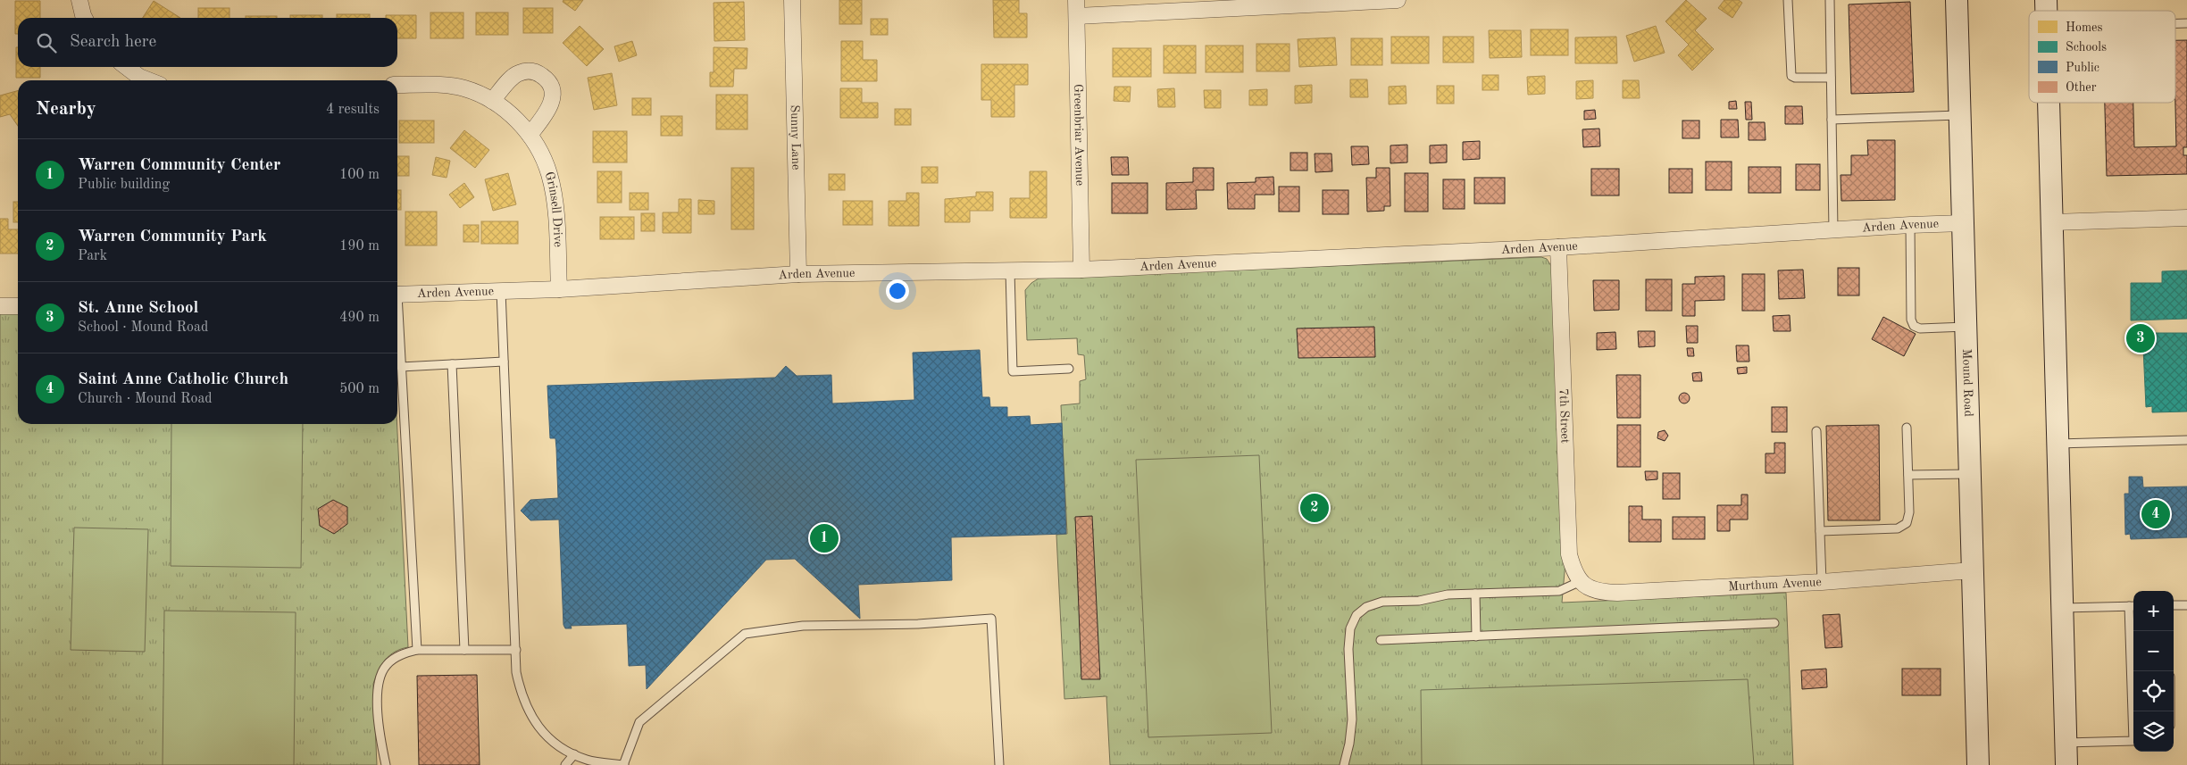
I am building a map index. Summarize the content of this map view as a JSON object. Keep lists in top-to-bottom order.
{
  "streets": {
    "main road": ["Mound Road"],
    "street": [
      "Greenbriar Avenue",
      "Sunny Lane",
      "Grinsell Drive",
      "Arden Avenue",
      "7th Street",
      "Murthum Avenue"
    ]
  },
  "crossings": [
    ["Greenbriar Avenue", "Arden Avenue"],
    ["Sunny Lane", "Arden Avenue"],
    ["Grinsell Drive", "Arden Avenue"],
    ["Arden Avenue", "Mound Road"],
    ["Arden Avenue", "7th Street"],
    ["Mound Road", "Murthum Avenue"],
    ["7th Street", "Murthum Avenue"]
  ],
  "legend": [
    "Homes",
    "Schools",
    "Public",
    "Other"
  ],
  "page": {
    "search": "Search here",
    "heading": ["Nearby", "4 results"],
    "list": [
      {
        "mark": "1",
        "name": "Warren Community Center",
        "note": "Public building",
        "value": "100 m"
      },
      {
        "mark": "2",
        "name": "Warren Community Park",
        "note": "Park",
        "value": "190 m"
      },
      {
        "mark": "3",
        "name": "St. Anne School",
        "note": "School · Mound Road",
        "value": "490 m"
      },
      {
        "mark": "4",
        "name": "Saint Anne Catholic Church",
        "note": "Church · Mound Road",
        "value": "500 m"
      }
    ],
    "pins": [
      "3",
      "2",
      "4",
      "1"
    ],
    "map_buttons": ["+", "−"]
  }
}
